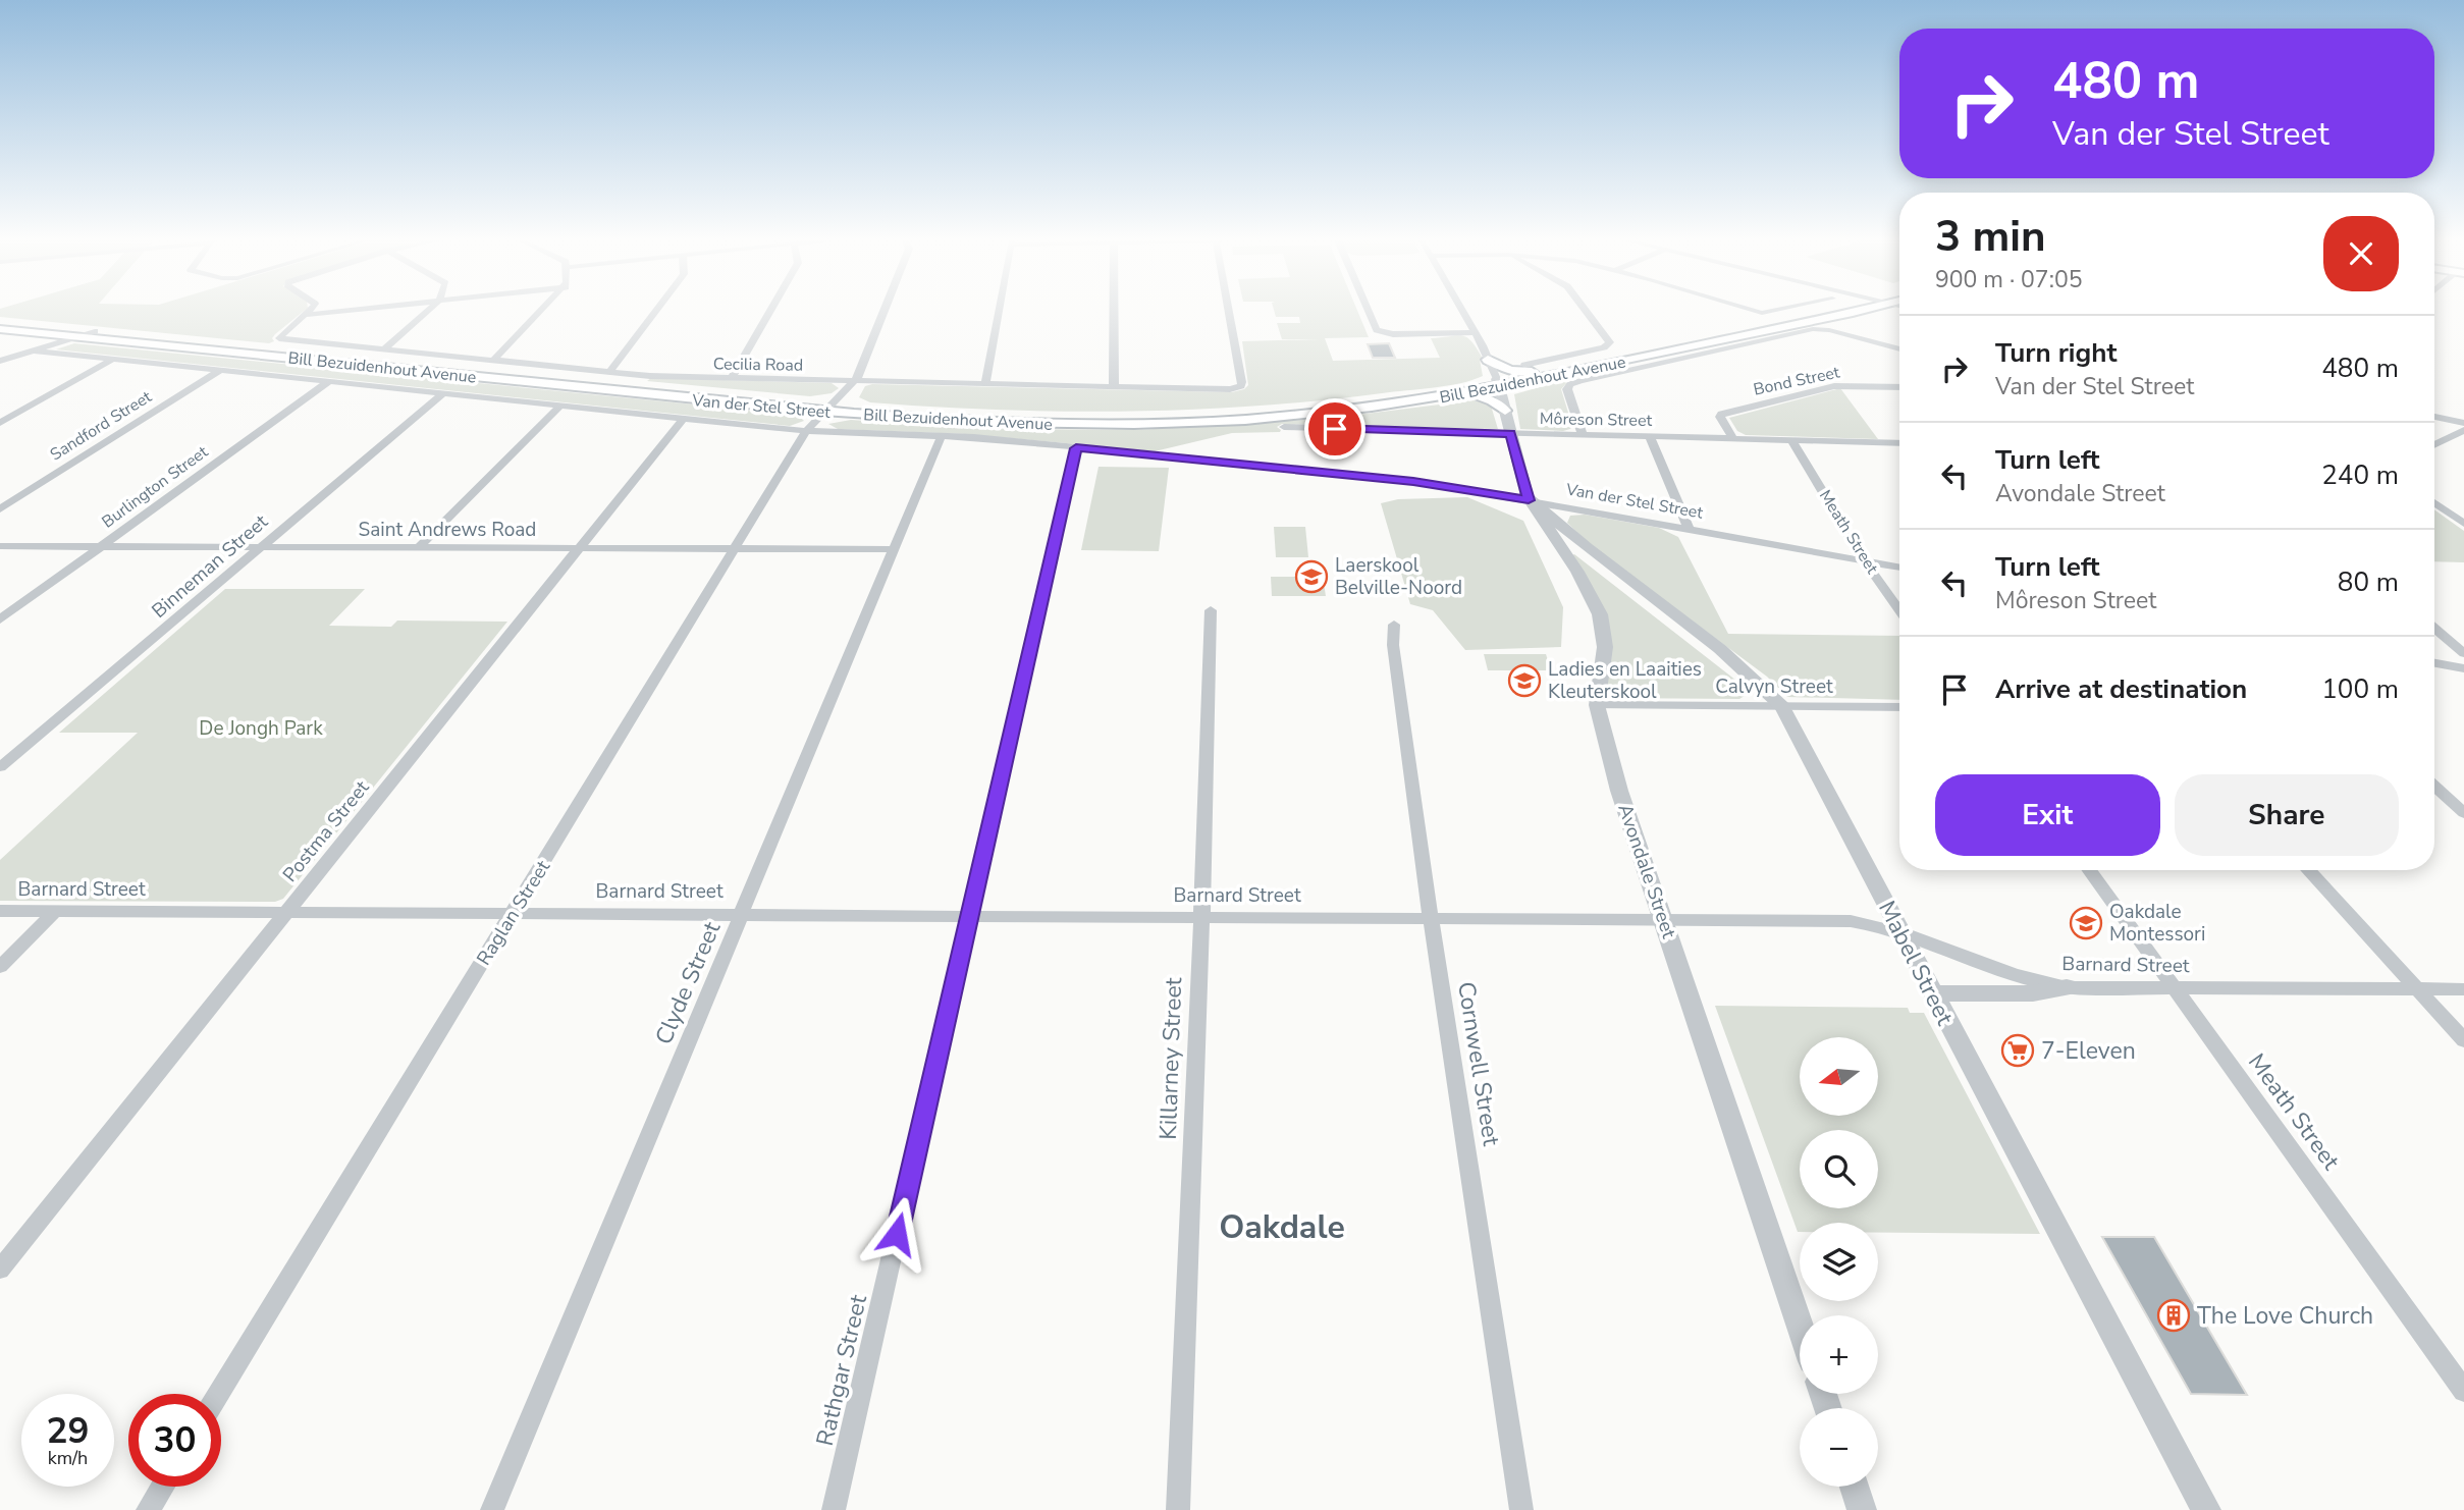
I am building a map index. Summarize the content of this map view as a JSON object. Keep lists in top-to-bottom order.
{
  "streets": {
    "main road": ["Bill Bezuidenhout Avenue"],
    "street": [
      "Cecilia Road",
      "Bond Street",
      "Van der Stel Street",
      "Môreson Street",
      "Sandford Street",
      "Burlington Street",
      "Saint Andrews Road",
      "Meath Street",
      "Binneman Street",
      "Calvyn Street",
      "Postma Street",
      "Avondale Street",
      "Barnard Street",
      "Raglan Street",
      "Mabel Street",
      "Clyde Street",
      "Killarney Street",
      "Cornwell Street",
      "Rathgar Street"
    ]
  },
  "crossings": [
    ["Cecilia Road", "Raglan Street"],
    ["Bill Bezuidenhout Avenue", "Avondale Street"],
    ["Bill Bezuidenhout Avenue", "Raglan Street"],
    ["Bond Street", "Môreson Street"],
    ["Van der Stel Street", "Sandford Street"],
    ["Van der Stel Street", "Burlington Street"],
    ["Van der Stel Street", "Meath Street"],
    ["Van der Stel Street", "Binneman Street"],
    ["Van der Stel Street", "Postma Street"],
    ["Van der Stel Street", "Avondale Street"],
    ["Van der Stel Street", "Raglan Street"],
    ["Van der Stel Street", "Mabel Street"],
    ["Van der Stel Street", "Clyde Street"],
    ["Van der Stel Street", "Rathgar Street"],
    ["Môreson Street", "Meath Street"],
    ["Môreson Street", "Avondale Street"],
    ["Burlington Street", "Saint Andrews Road"],
    ["Saint Andrews Road", "Binneman Street"],
    ["Saint Andrews Road", "Postma Street"],
    ["Saint Andrews Road", "Raglan Street"],
    ["Saint Andrews Road", "Clyde Street"],
    ["Meath Street", "Barnard Street"],
    ["Calvyn Street", "Avondale Street"],
    ["Calvyn Street", "Mabel Street"],
    ["Postma Street", "Barnard Street"],
    ["Avondale Street", "Barnard Street"],
    ["Avondale Street", "Mabel Street"],
    ["Barnard Street", "Raglan Street"],
    ["Barnard Street", "Mabel Street"],
    ["Barnard Street", "Clyde Street"],
    ["Barnard Street", "Killarney Street"],
    ["Barnard Street", "Cornwell Street"],
    ["Barnard Street", "Rathgar Street"]
  ],
  "districts": ["Oakdale"],
  "parks": ["De Jongh Park"],
  "places": {
    "school or university": ["Laerskool Belville-Noord", "Ladies en Laaities Kleuterskool", "Oakdale Montessori"],
    "supermarket": ["7-Eleven"],
    "building": ["The Love Church"]
  },
  "north": "left",
  "page": {
    "turn": ["480 m", "Van der Stel Street"],
    "heading": ["3 min", "900 m · 07:05"],
    "list": [
      {
        "name": "Turn right",
        "note": "Van der Stel Street",
        "value": "480 m"
      },
      {
        "name": "Turn left",
        "note": "Avondale Street",
        "value": "240 m"
      },
      {
        "name": "Turn left",
        "note": "Môreson Street",
        "value": "80 m"
      },
      {
        "name": "Arrive at destination",
        "value": "100 m"
      }
    ],
    "buttons": ["Exit", "Share"],
    "map_buttons": ["+", "−"],
    "speed": "29 km/h",
    "limit": "30"
  }
}
